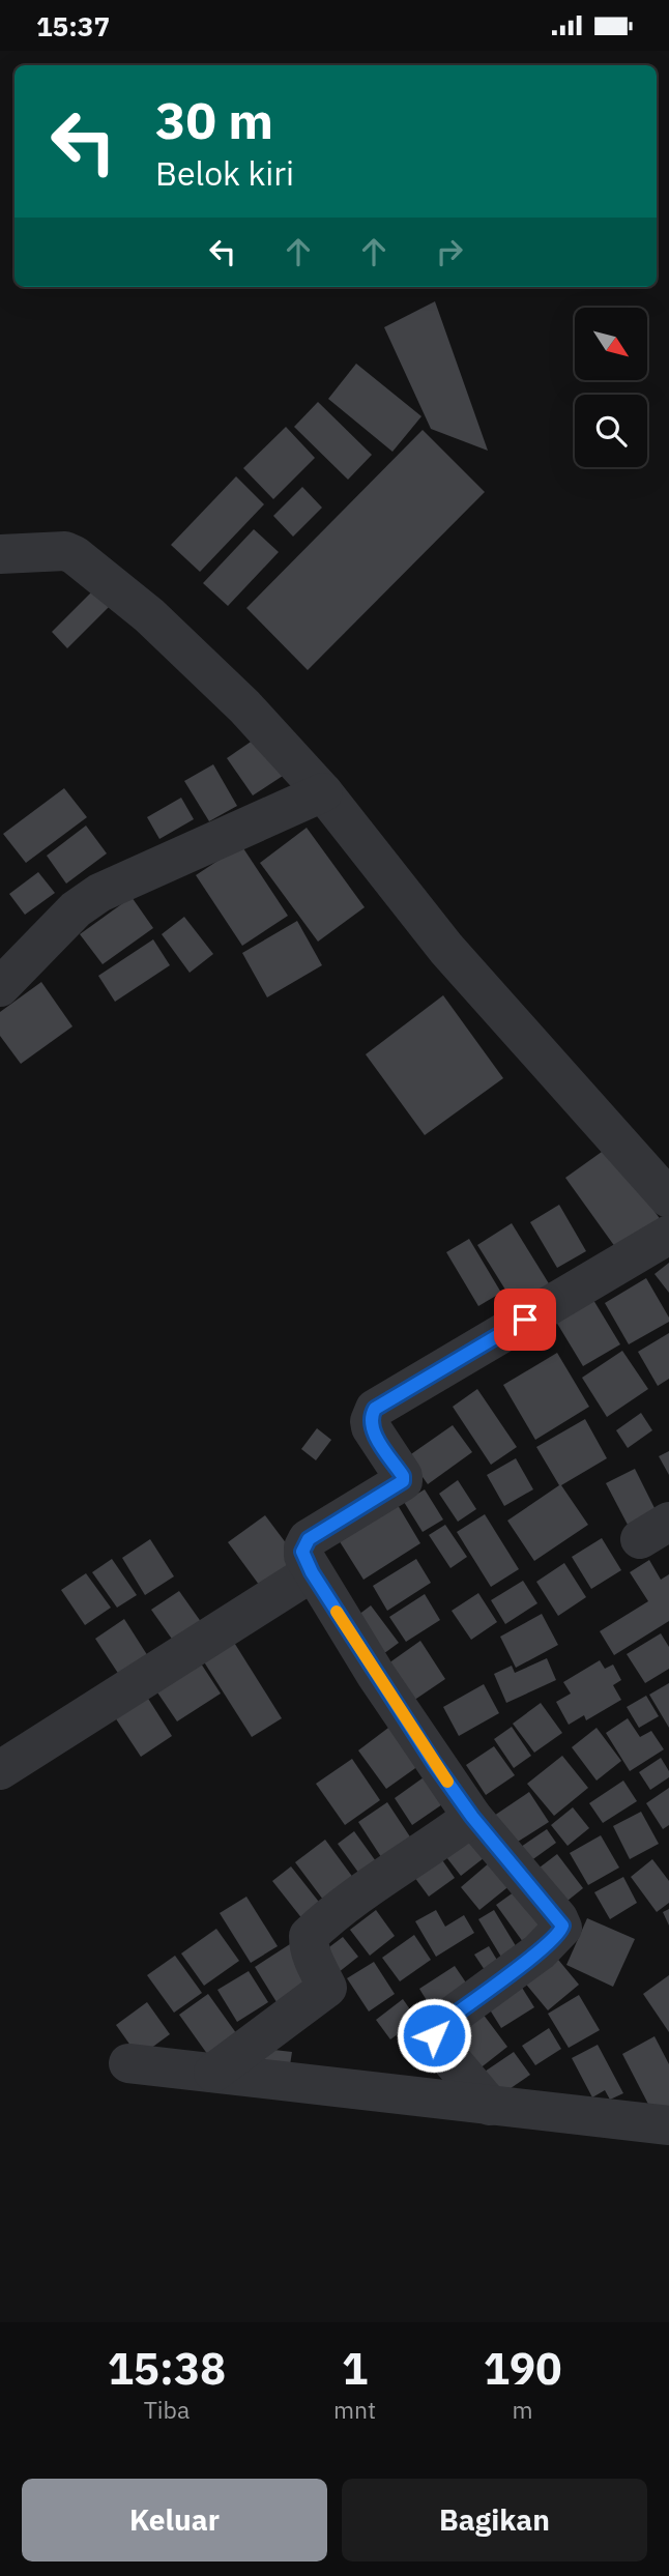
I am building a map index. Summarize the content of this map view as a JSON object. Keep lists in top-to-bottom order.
{
  "north": "bottom right",
  "page": {
    "status": "15:37",
    "turn": ["30 m", "Belok kiri"],
    "eta": [
      "15:38",
      "Tiba",
      "1",
      "mnt",
      "190",
      "m"
    ],
    "buttons": ["Keluar", "Bagikan"]
  }
}
